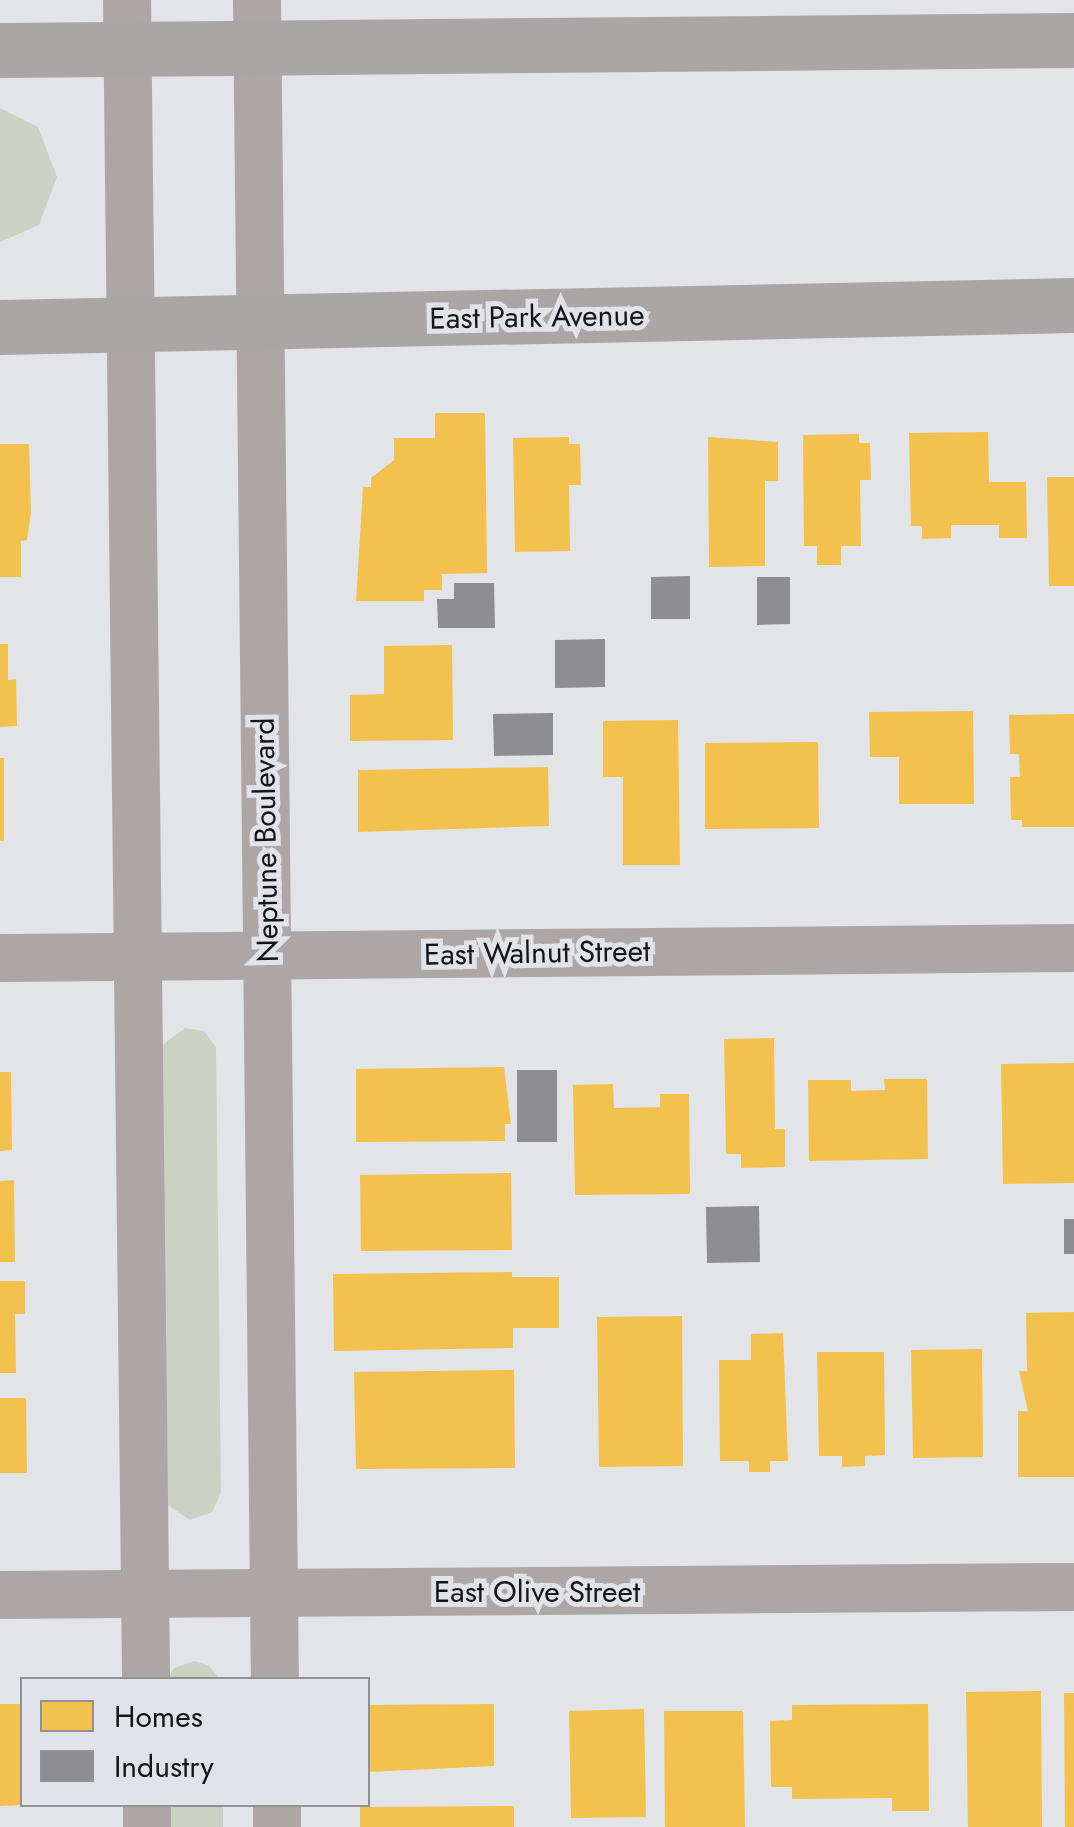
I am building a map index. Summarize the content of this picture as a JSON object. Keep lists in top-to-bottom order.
{
  "streets": {
    "highway": ["East Park Avenue"],
    "street": ["Neptune Boulevard", "East Walnut Street", "East Olive Street"]
  },
  "crossings": [
    ["East Park Avenue", "Neptune Boulevard"],
    ["Neptune Boulevard", "East Walnut Street"],
    ["Neptune Boulevard", "East Olive Street"]
  ],
  "legend": ["Homes", "Industry"]
}
